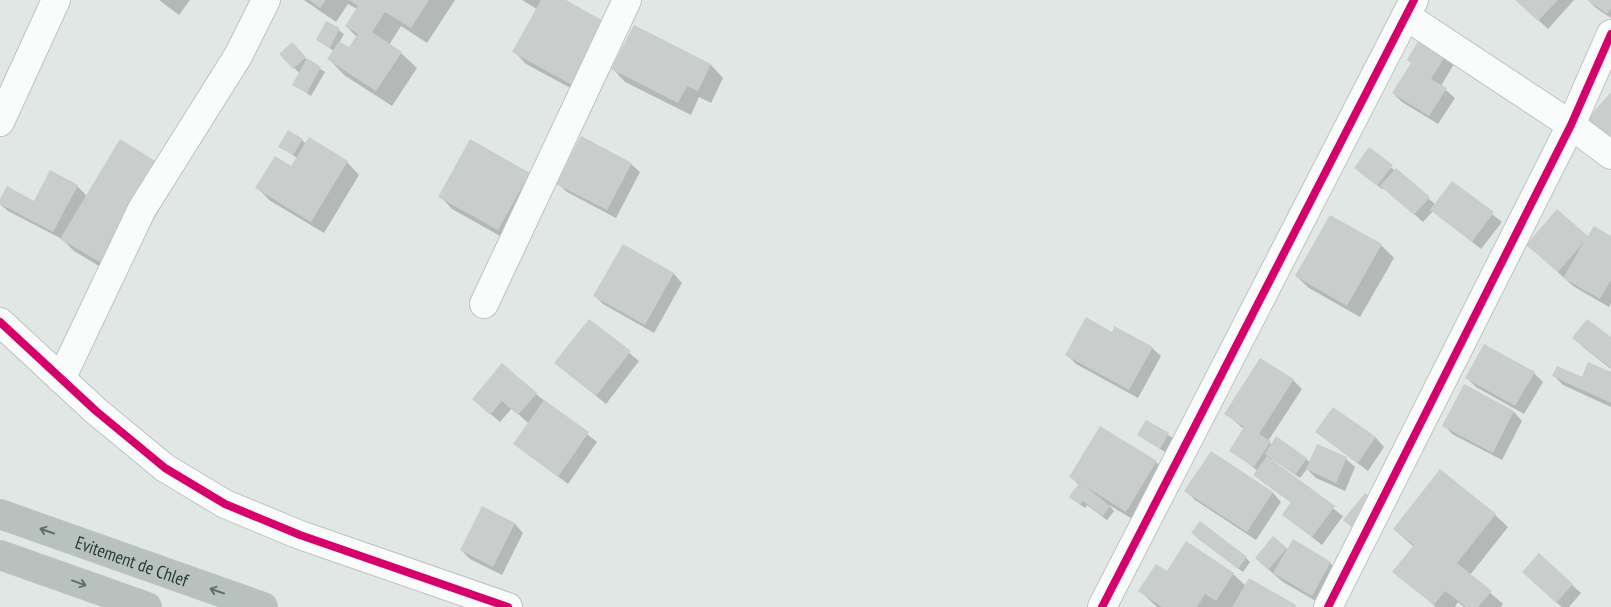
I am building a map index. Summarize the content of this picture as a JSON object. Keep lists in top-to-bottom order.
{
  "streets": {
    "highway": ["Evitement de Chlef"]
  }
}
